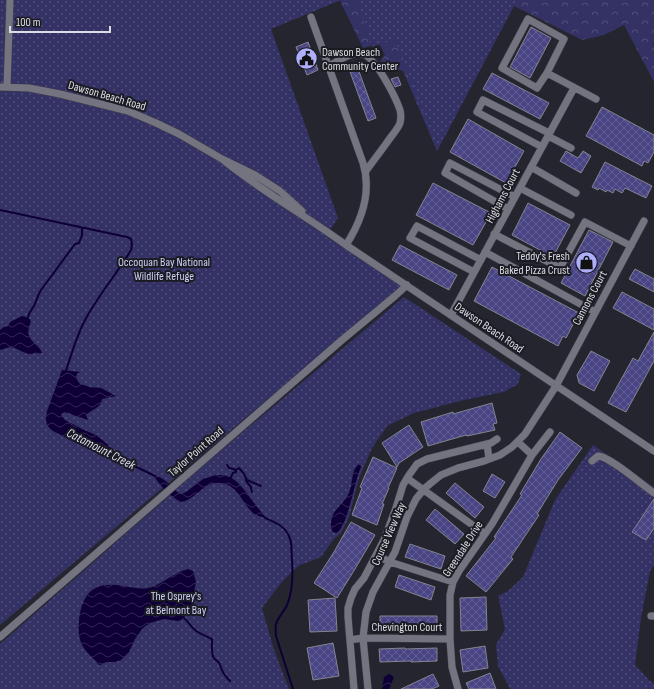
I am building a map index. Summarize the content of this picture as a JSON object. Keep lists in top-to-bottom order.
{
  "streets": {
    "street": [
      "Dawson Beach Road",
      "Highams Court",
      "Cannons Court",
      "Taylor Point Road",
      "Course View Way",
      "Greendale Drive",
      "Chevington Court"
    ]
  },
  "crossings": [
    ["Dawson Beach Road", "Highams Court"],
    ["Dawson Beach Road", "Cannons Court"],
    ["Dawson Beach Road", "Taylor Point Road"],
    ["Dawson Beach Road", "Course View Way"],
    ["Cannons Court", "Course View Way"],
    ["Course View Way", "Chevington Court"],
    ["Greendale Drive", "Chevington Court"]
  ],
  "water": ["Catamount Creek"],
  "parks": ["Occoquan Bay National Wildlife Refuge", "The Osprey's at Belmont Bay"],
  "places": {
    "public building": ["Dawson Beach Community Center"],
    "shop": ["Teddy's Fresh Baked Pizza Crust"]
  },
  "scale_bar": "100 m"
}
